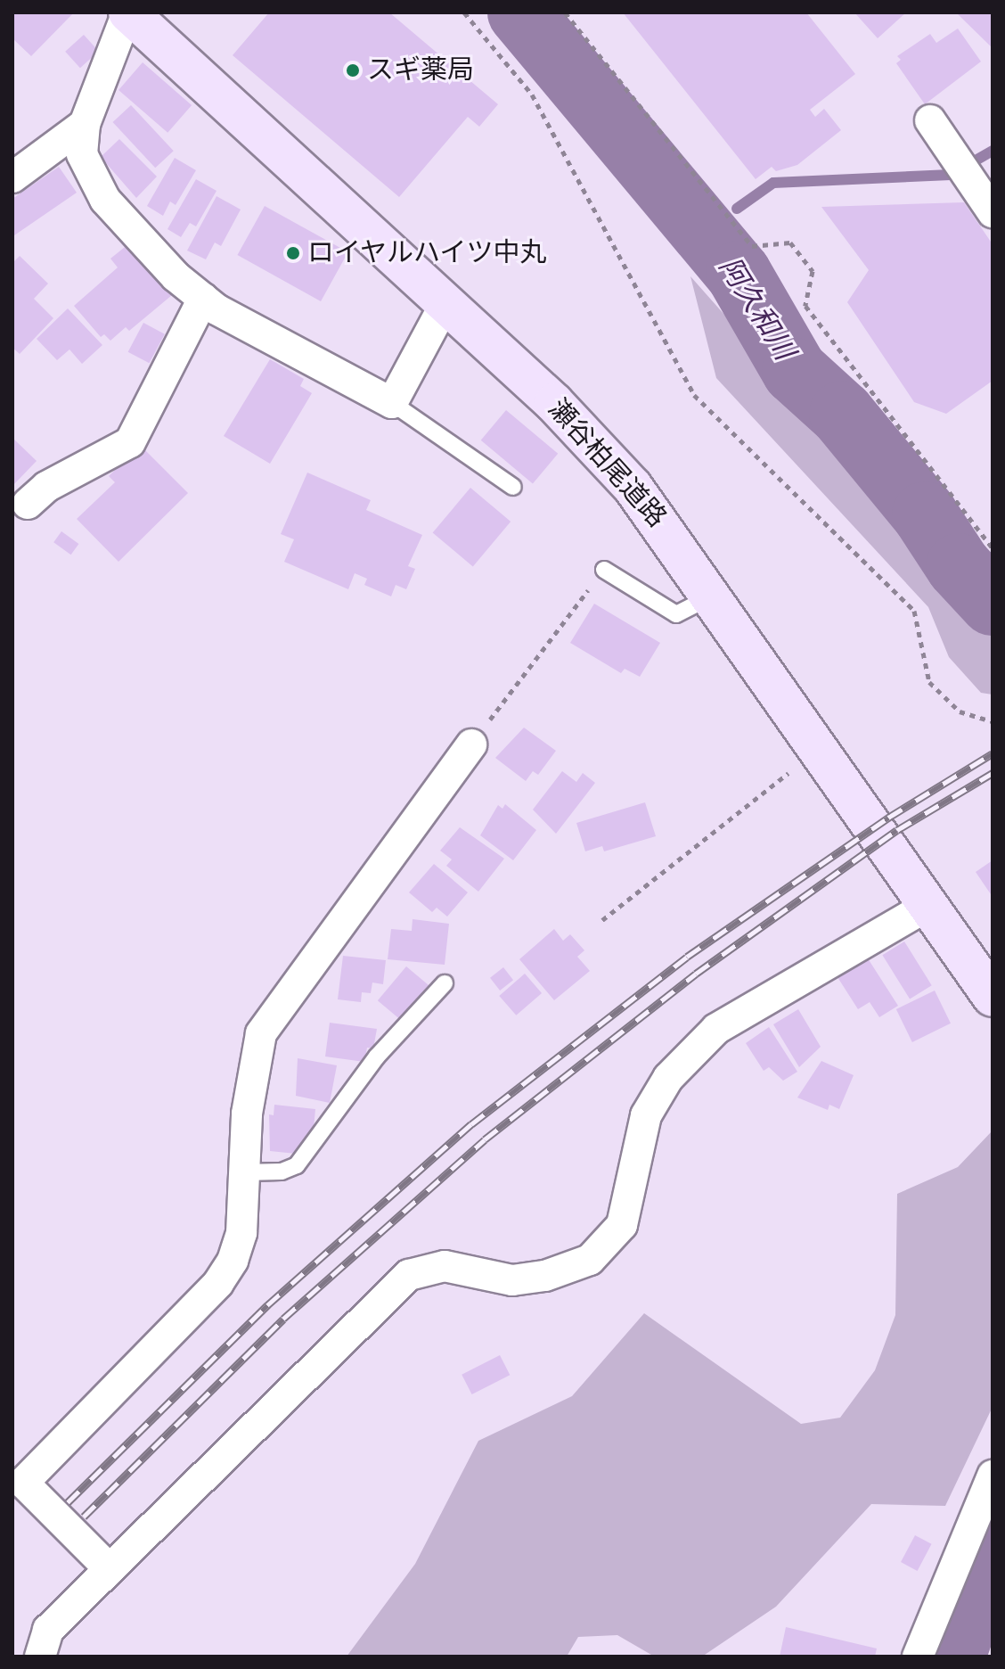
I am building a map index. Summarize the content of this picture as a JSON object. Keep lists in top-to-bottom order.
{
  "streets": {
    "main road": ["瀬谷柏尾道路"]
  },
  "water": ["阿久和川"],
  "places": ["スギ薬局", "ロイヤルハイツ中丸"]
}
